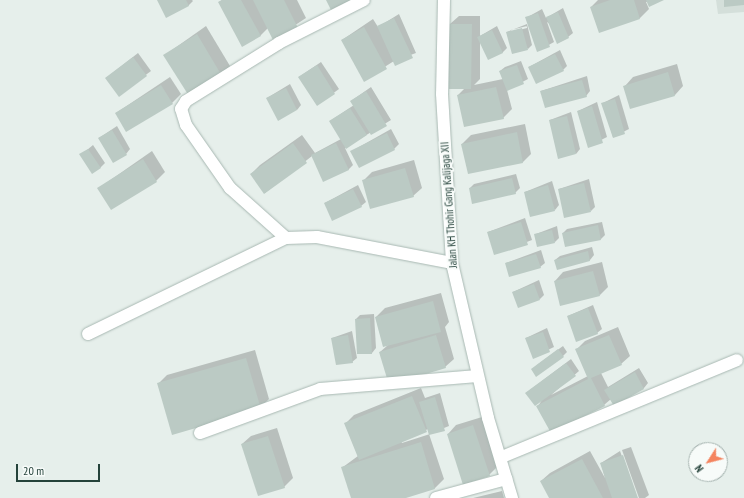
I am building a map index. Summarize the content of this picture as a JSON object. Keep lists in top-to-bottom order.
{
  "streets": {
    "street": ["Jalan KH Thohir Gang Kalijaga XII"]
  },
  "scale_bar": "20 m",
  "north": "bottom left"
}
